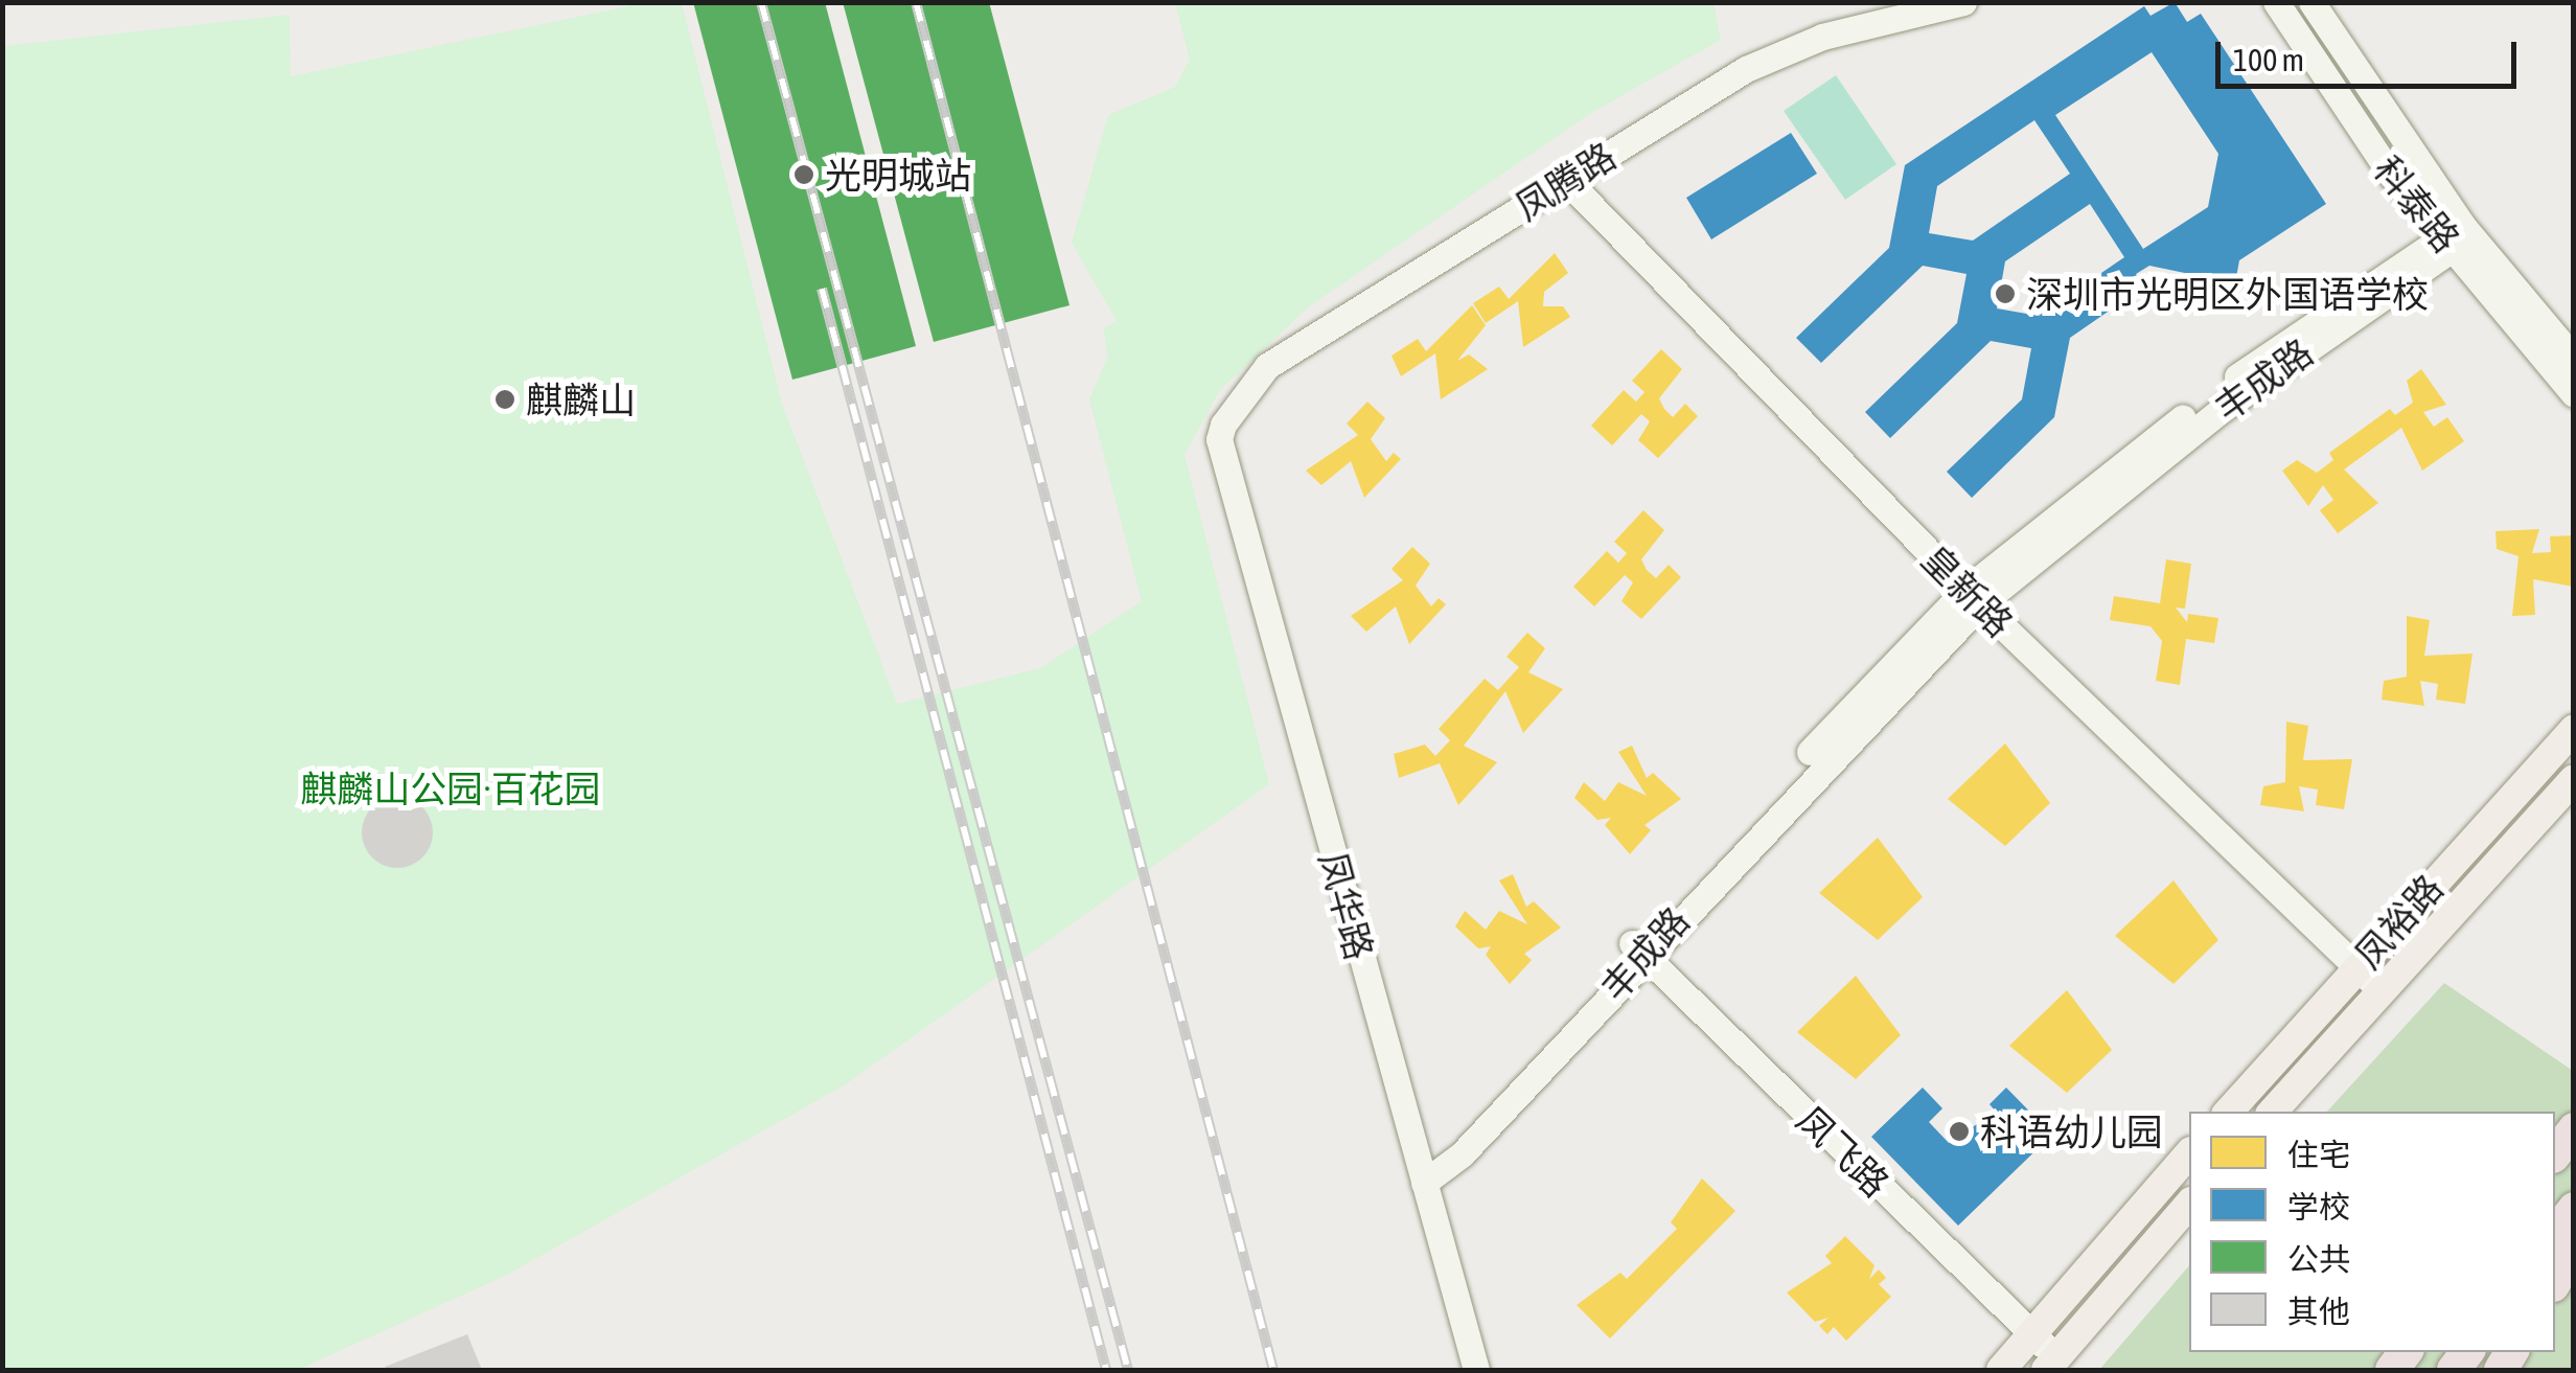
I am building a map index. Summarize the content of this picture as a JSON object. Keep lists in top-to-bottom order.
{
  "streets": {
    "main road": ["凤裕路"],
    "street": [
      "凤腾路",
      "科泰路",
      "丰成路",
      "皇新路",
      "凤华路",
      "凤飞路"
    ]
  },
  "crossings": [
    ["凤腾路", "皇新路"],
    ["凤腾路", "凤华路"],
    ["科泰路", "丰成路"],
    ["丰成路", "皇新路"],
    ["丰成路", "凤华路"],
    ["丰成路", "凤飞路"],
    ["皇新路", "凤裕路"]
  ],
  "parks": ["麒麟山公园·百花园"],
  "places": [
    "光明城站",
    "深圳市光明区外国语学校",
    "麒麟山",
    "科语幼儿园"
  ],
  "legend": [
    "住宅",
    "学校",
    "公共",
    "其他"
  ],
  "scale_bar": "100 m"
}
